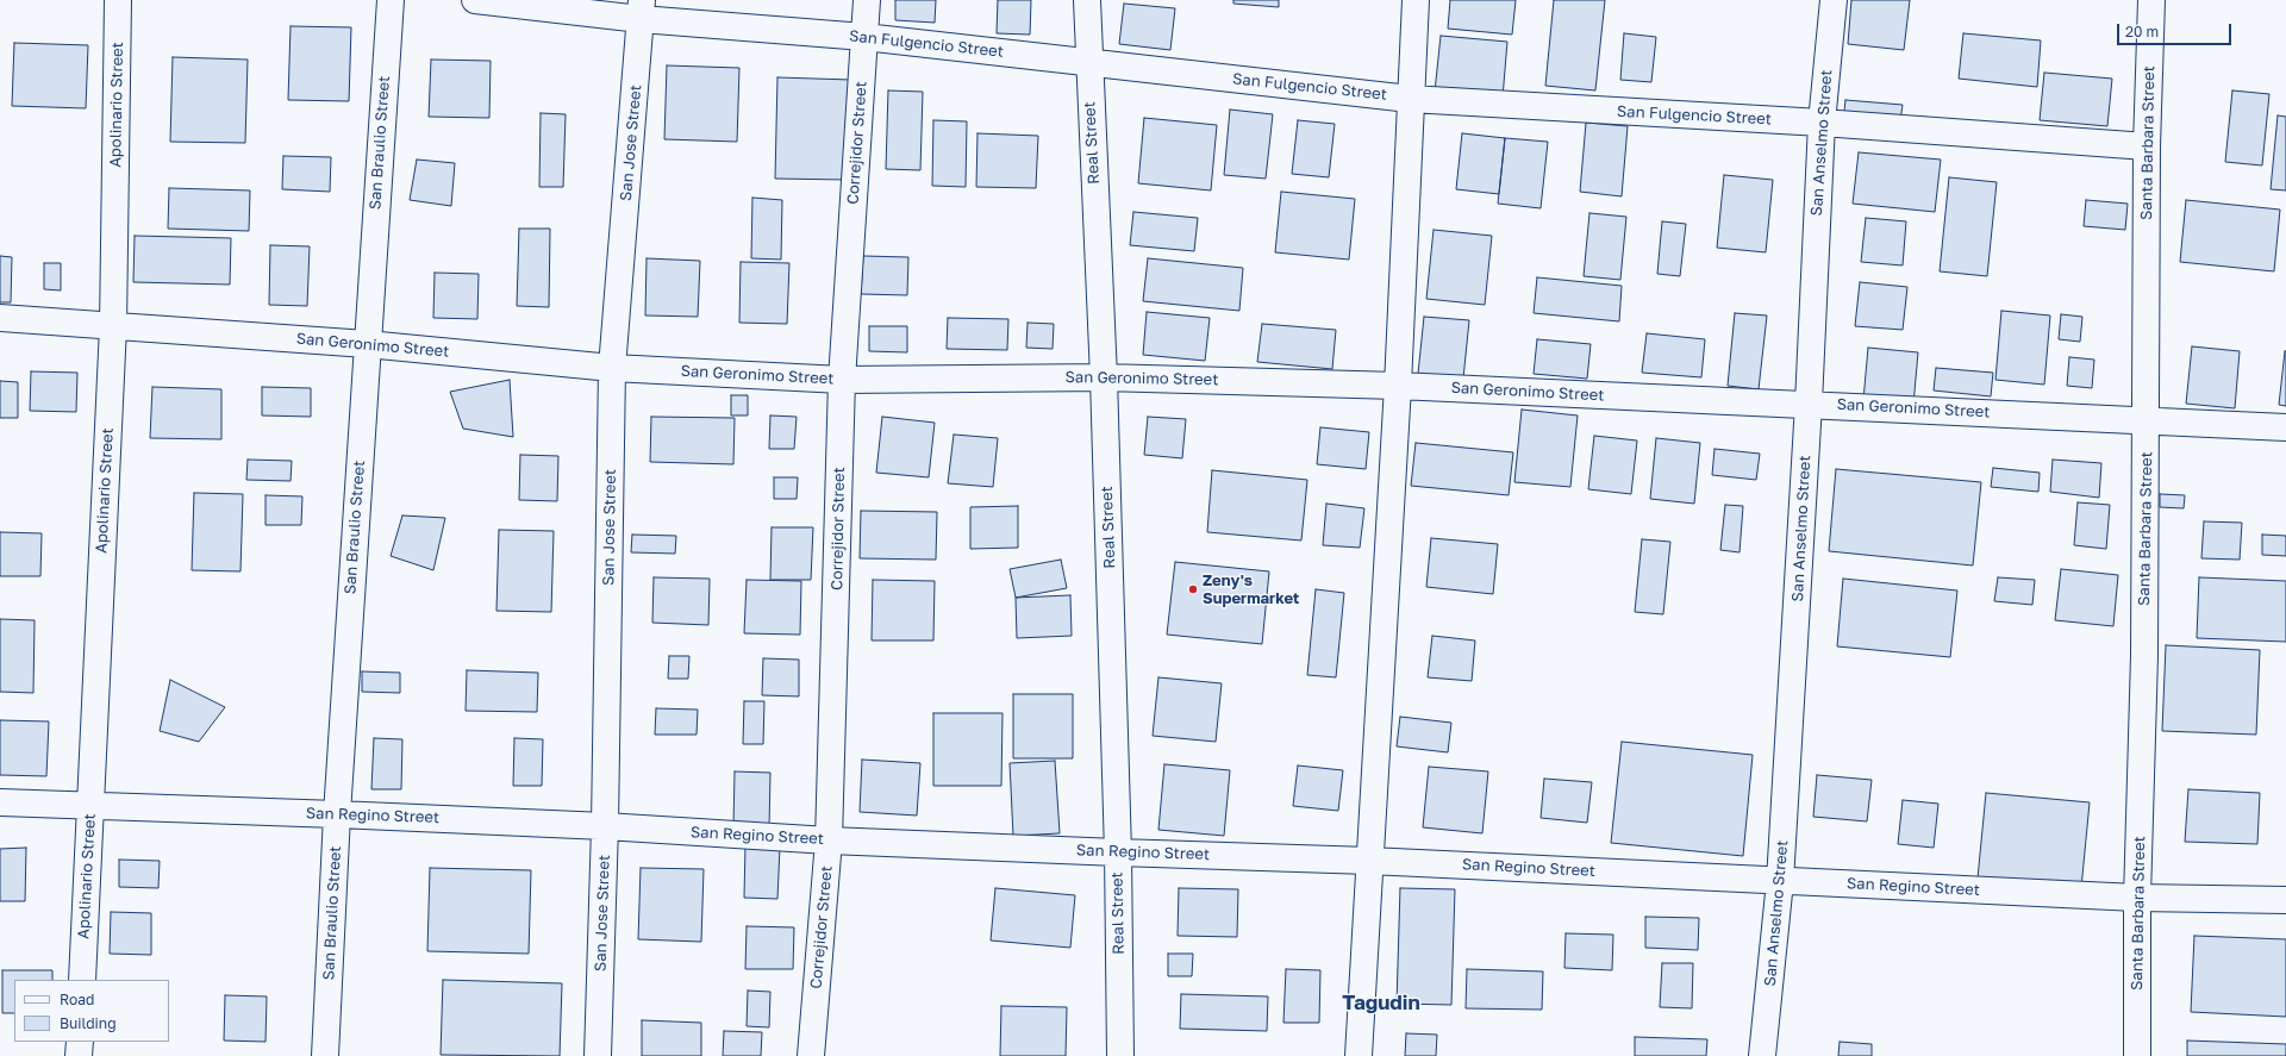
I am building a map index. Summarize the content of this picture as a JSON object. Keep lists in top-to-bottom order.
{
  "streets": {
    "street": [
      "San Fulgencio Street",
      "Apolinario Street",
      "San Braulio Street",
      "San Jose Street",
      "Correjidor Street",
      "Real Street",
      "San Anselmo Street",
      "Santa Barbara Street",
      "San Geronimo Street",
      "San Regino Street"
    ]
  },
  "crossings": [
    ["San Fulgencio Street", "San Jose Street"],
    ["San Fulgencio Street", "Correjidor Street"],
    ["San Fulgencio Street", "Real Street"],
    ["San Fulgencio Street", "San Anselmo Street"],
    ["San Fulgencio Street", "Santa Barbara Street"],
    ["Apolinario Street", "San Geronimo Street"],
    ["Apolinario Street", "San Regino Street"],
    ["San Braulio Street", "San Geronimo Street"],
    ["San Braulio Street", "San Regino Street"],
    ["San Jose Street", "San Geronimo Street"],
    ["San Jose Street", "San Regino Street"],
    ["Correjidor Street", "San Geronimo Street"],
    ["Correjidor Street", "San Regino Street"],
    ["Real Street", "San Geronimo Street"],
    ["Real Street", "San Regino Street"],
    ["San Anselmo Street", "San Geronimo Street"],
    ["San Anselmo Street", "San Regino Street"],
    ["Santa Barbara Street", "San Geronimo Street"],
    ["Santa Barbara Street", "San Regino Street"]
  ],
  "districts": ["Tagudin"],
  "places": ["Zeny's Supermarket"],
  "legend": ["Road", "Building"],
  "scale_bar": "20 m"
}
